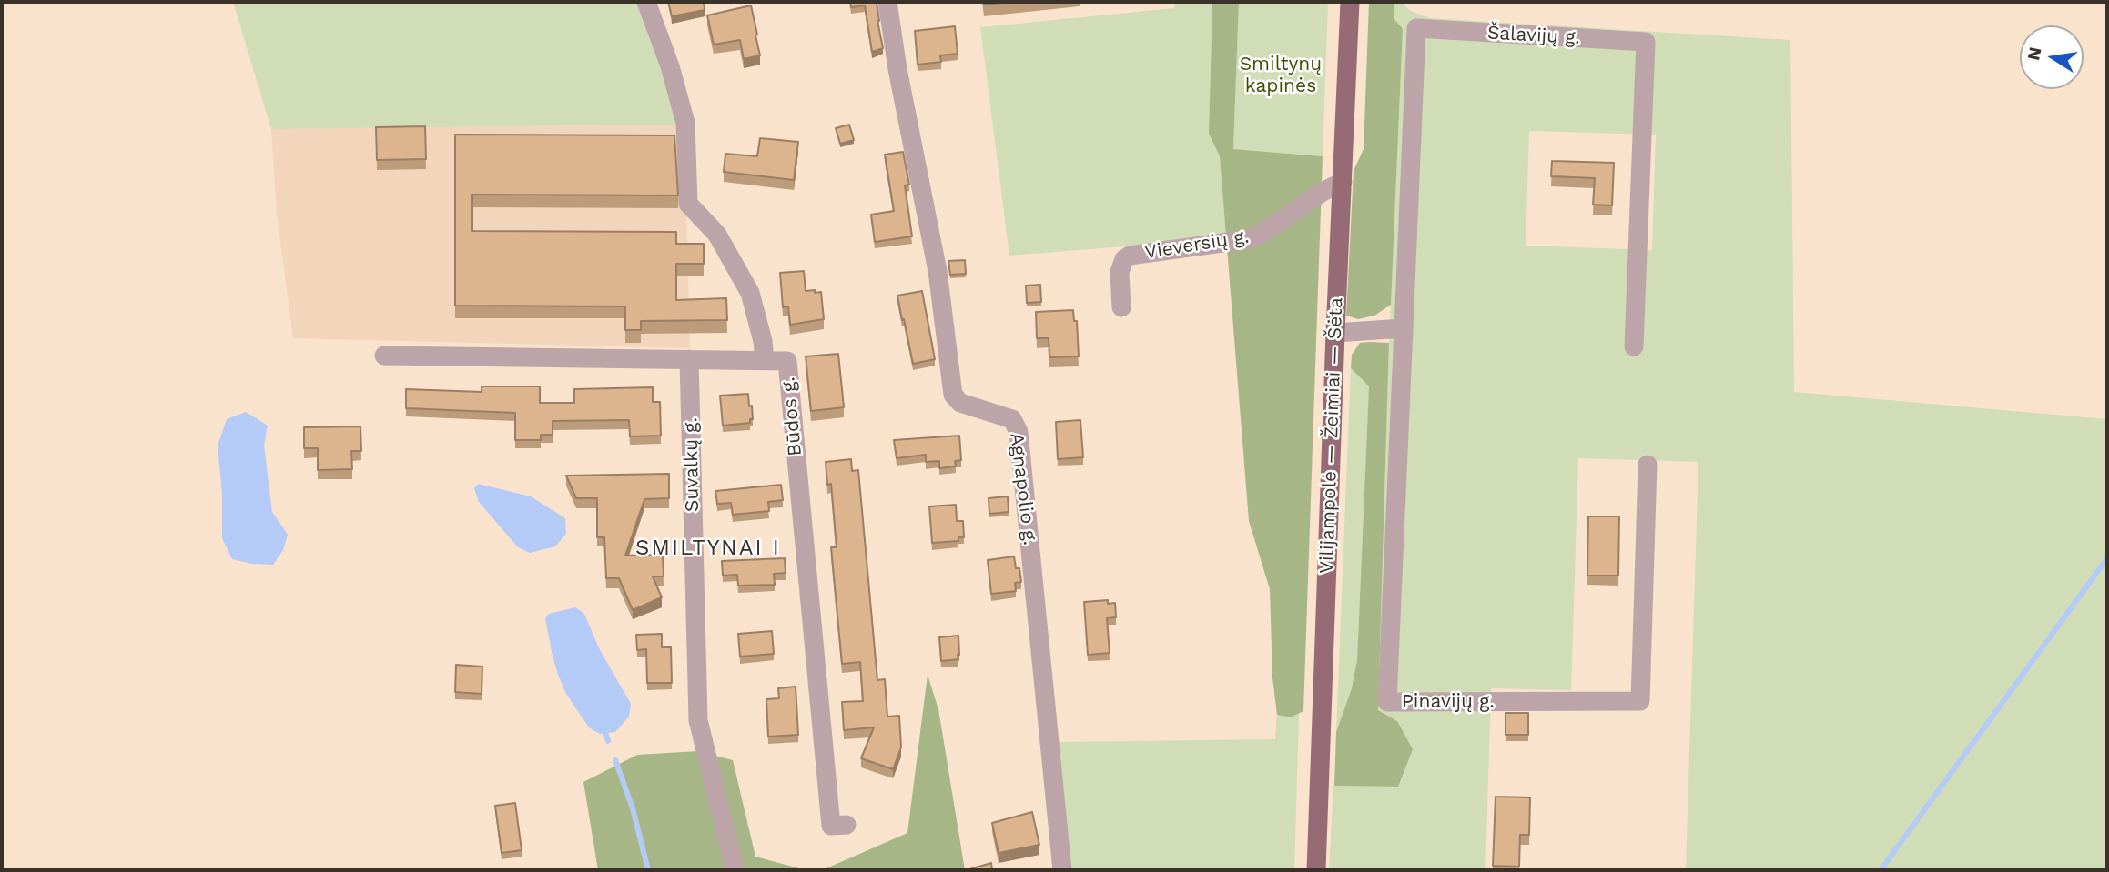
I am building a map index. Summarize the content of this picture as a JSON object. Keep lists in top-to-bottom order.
{
  "streets": {
    "main road": ["Vilijampolė — Žeimiai — Šėta"],
    "street": [
      "Šalavijų g.",
      "Vieversių g.",
      "Būdos g.",
      "Suvalkų g.",
      "Agnapolio g.",
      "Pinavijų g."
    ]
  },
  "crossings": [
    ["Šalavijų g.", "Pinavijų g."],
    ["Vieversių g.", "Vilijampolė — Žeimiai — Šėta"]
  ],
  "districts": ["SMILTYNAI I"],
  "parks": ["Smiltynų kapinės"],
  "north": "left"
}
